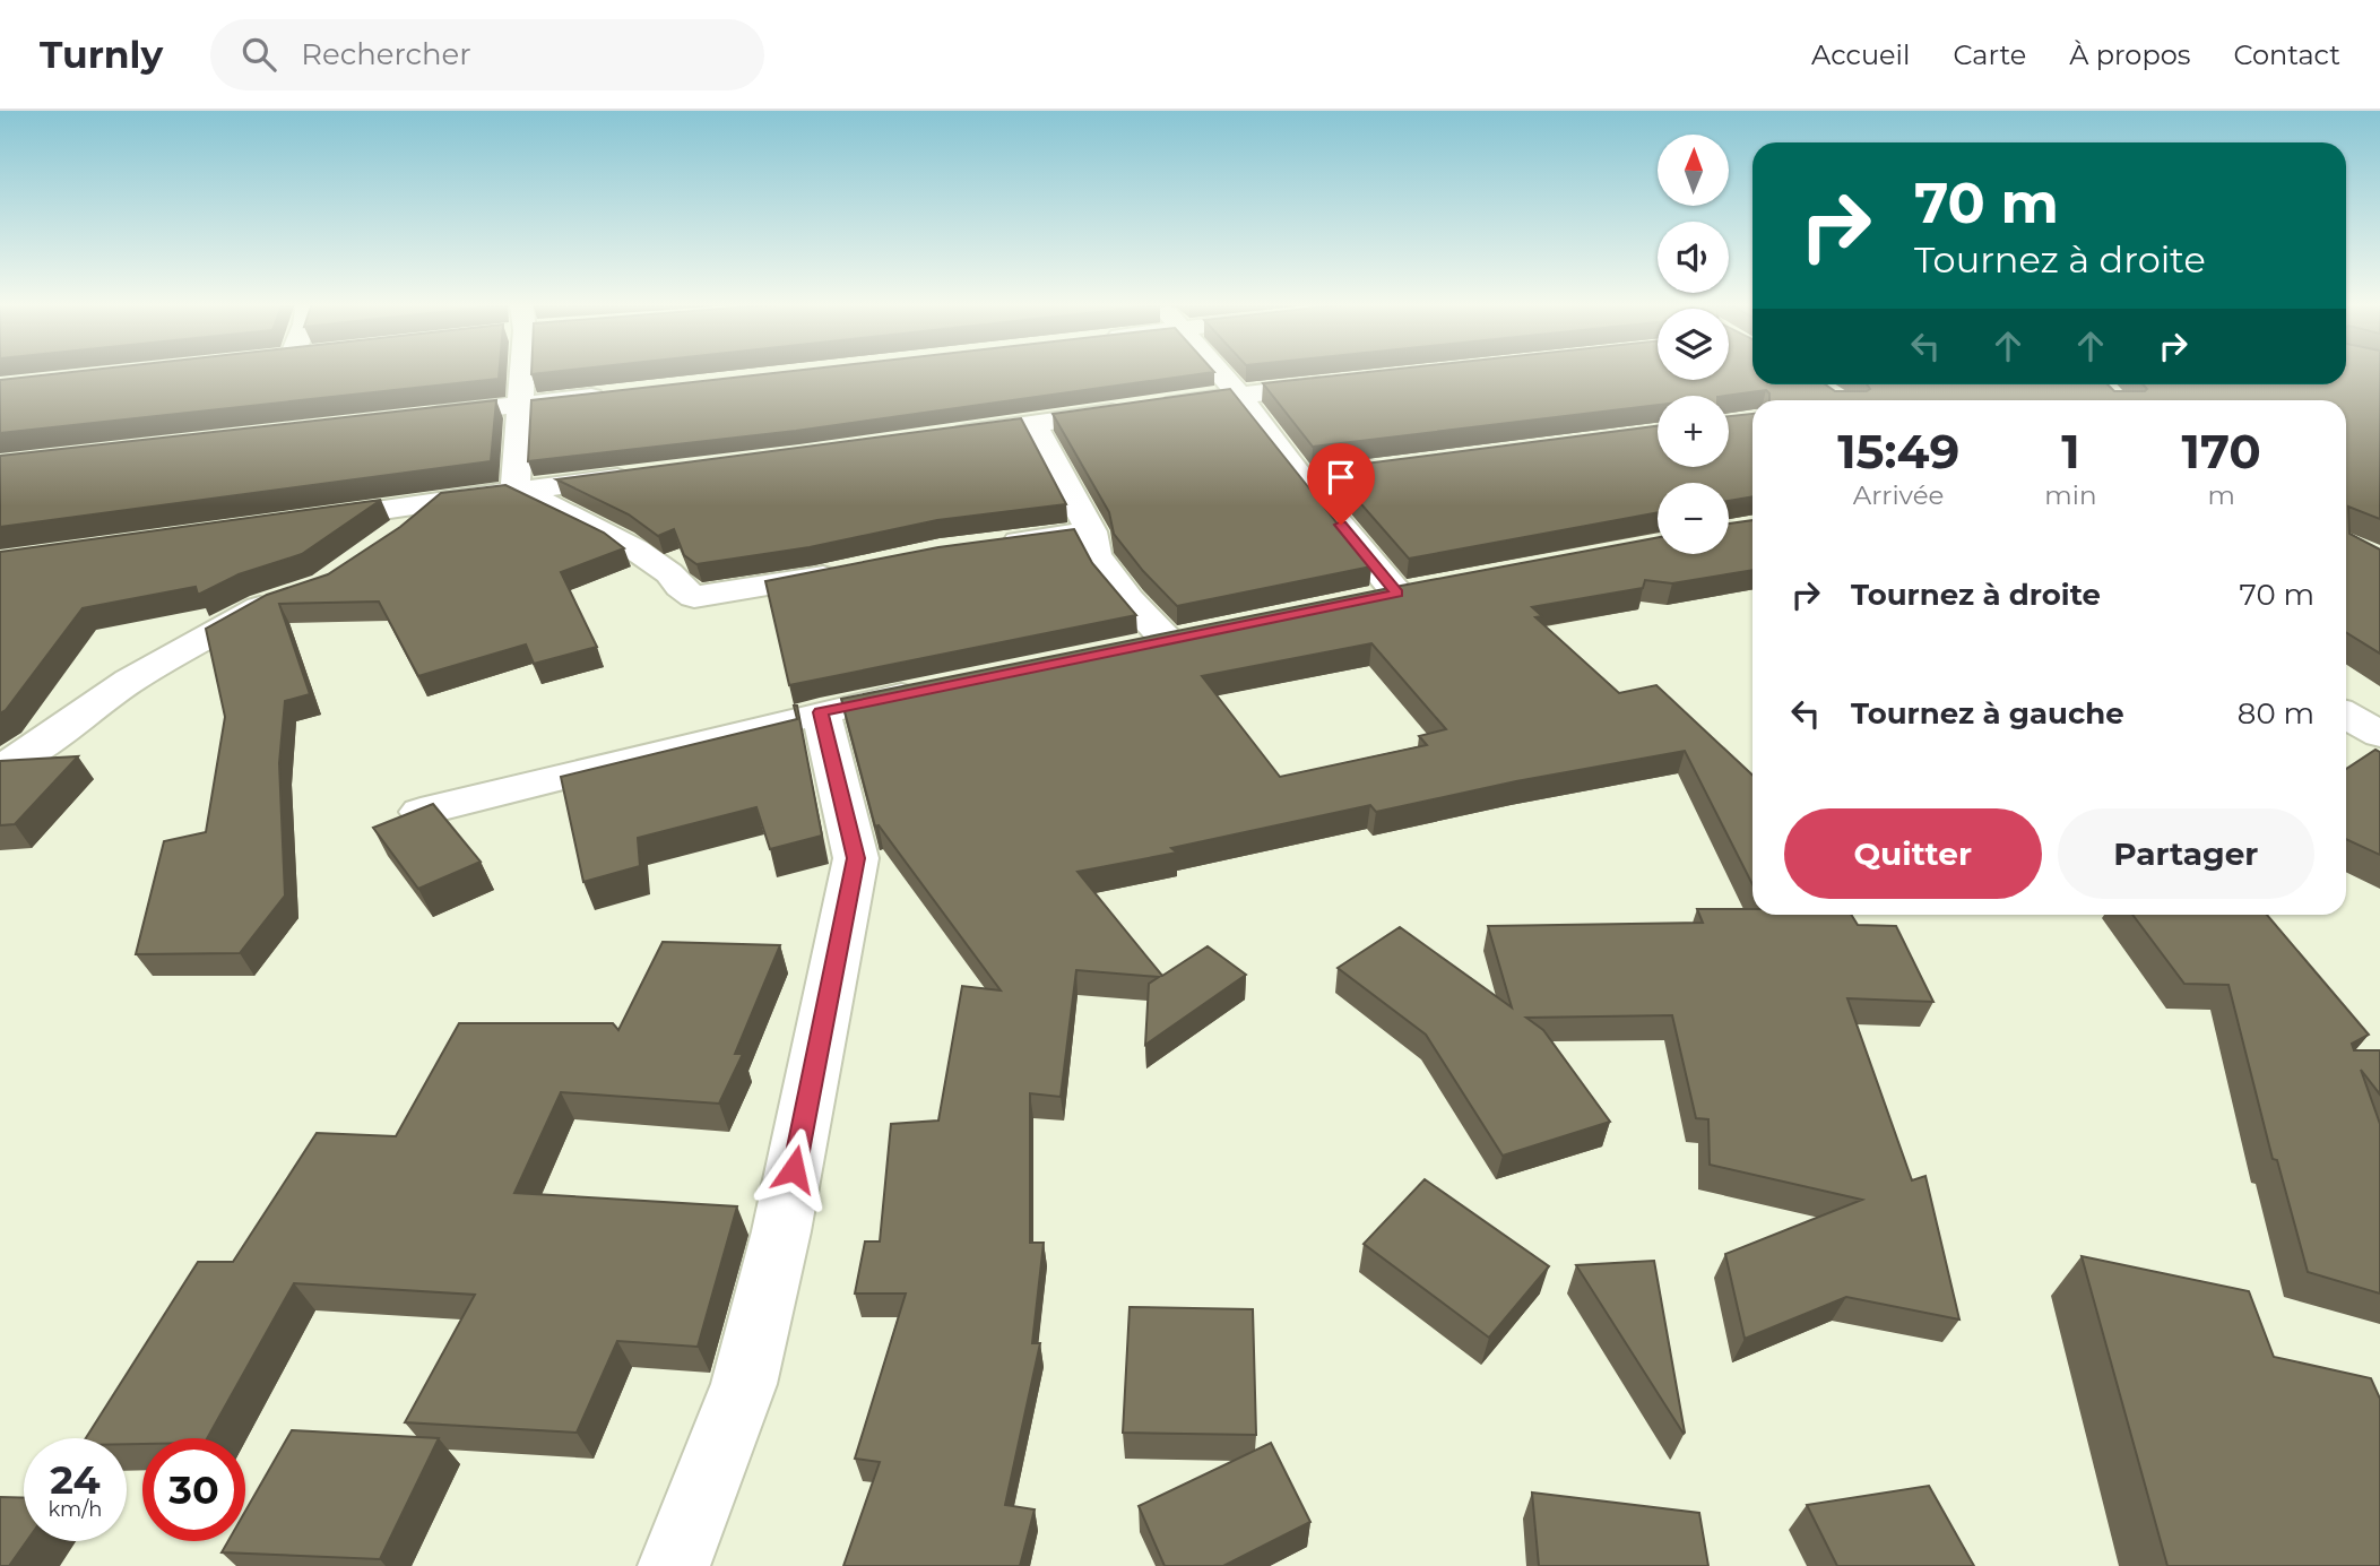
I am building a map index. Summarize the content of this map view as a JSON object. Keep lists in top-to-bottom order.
{
  "north": "top",
  "page": {
    "header": "Turnly",
    "search": "Rechercher",
    "nav": [
      "Accueil",
      "Carte",
      "À propos",
      "Contact"
    ],
    "map_buttons": ["+", "−"],
    "turn": ["70 m", "Tournez à droite"],
    "eta": [
      "15:49",
      "Arrivée",
      "1",
      "min",
      "170",
      "m"
    ],
    "list": [
      {
        "name": "Tournez à droite",
        "value": "70 m"
      },
      {
        "name": "Tournez à gauche",
        "value": "80 m"
      }
    ],
    "buttons": ["Quitter", "Partager"],
    "speed": "24 km/h",
    "limit": "30"
  }
}
